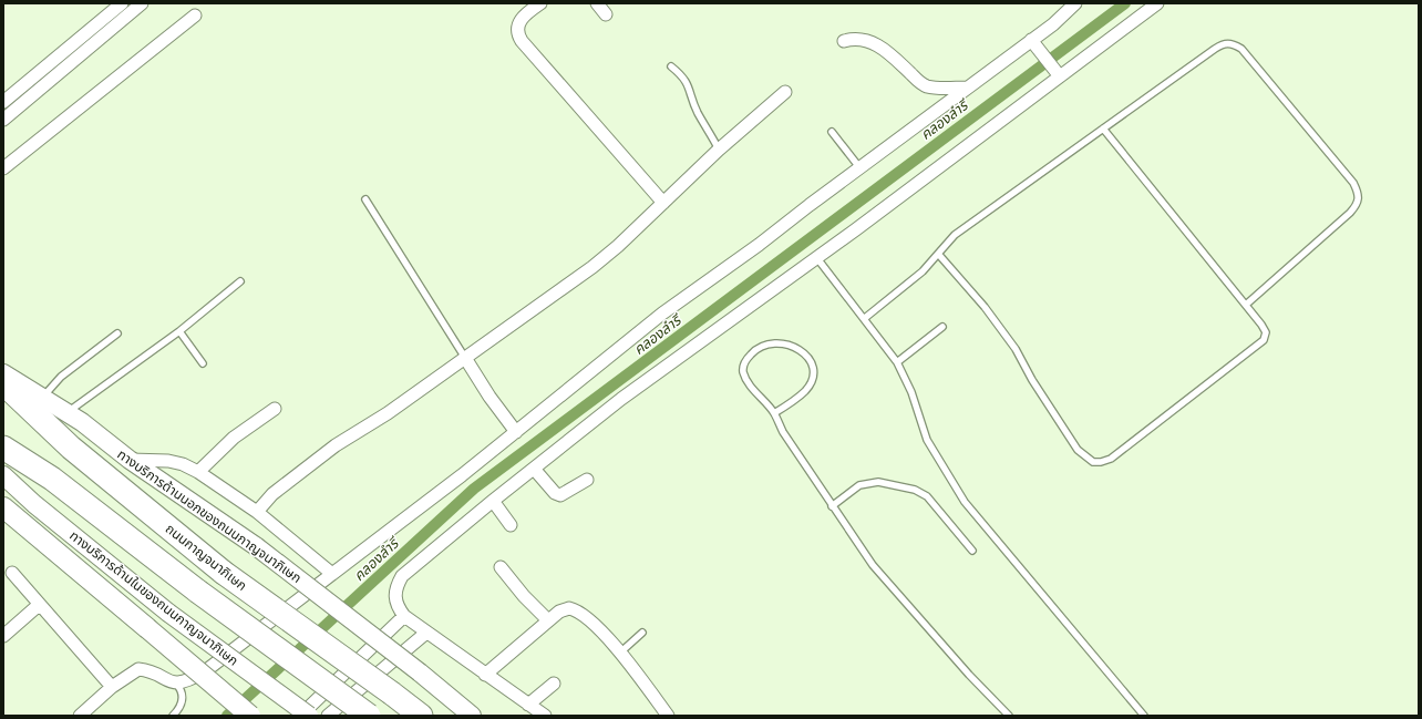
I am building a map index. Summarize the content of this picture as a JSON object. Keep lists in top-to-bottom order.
{
  "streets": {
    "highway": ["ถนนกาญจนาภิเษก"],
    "main road": ["ทางบริการด้านนอกของถนนกาญจนาภิเษก", "ทางบริการด้านในของถนนกาญจนาภิเษก"]
  },
  "water": ["คลองลำรี"]
}
